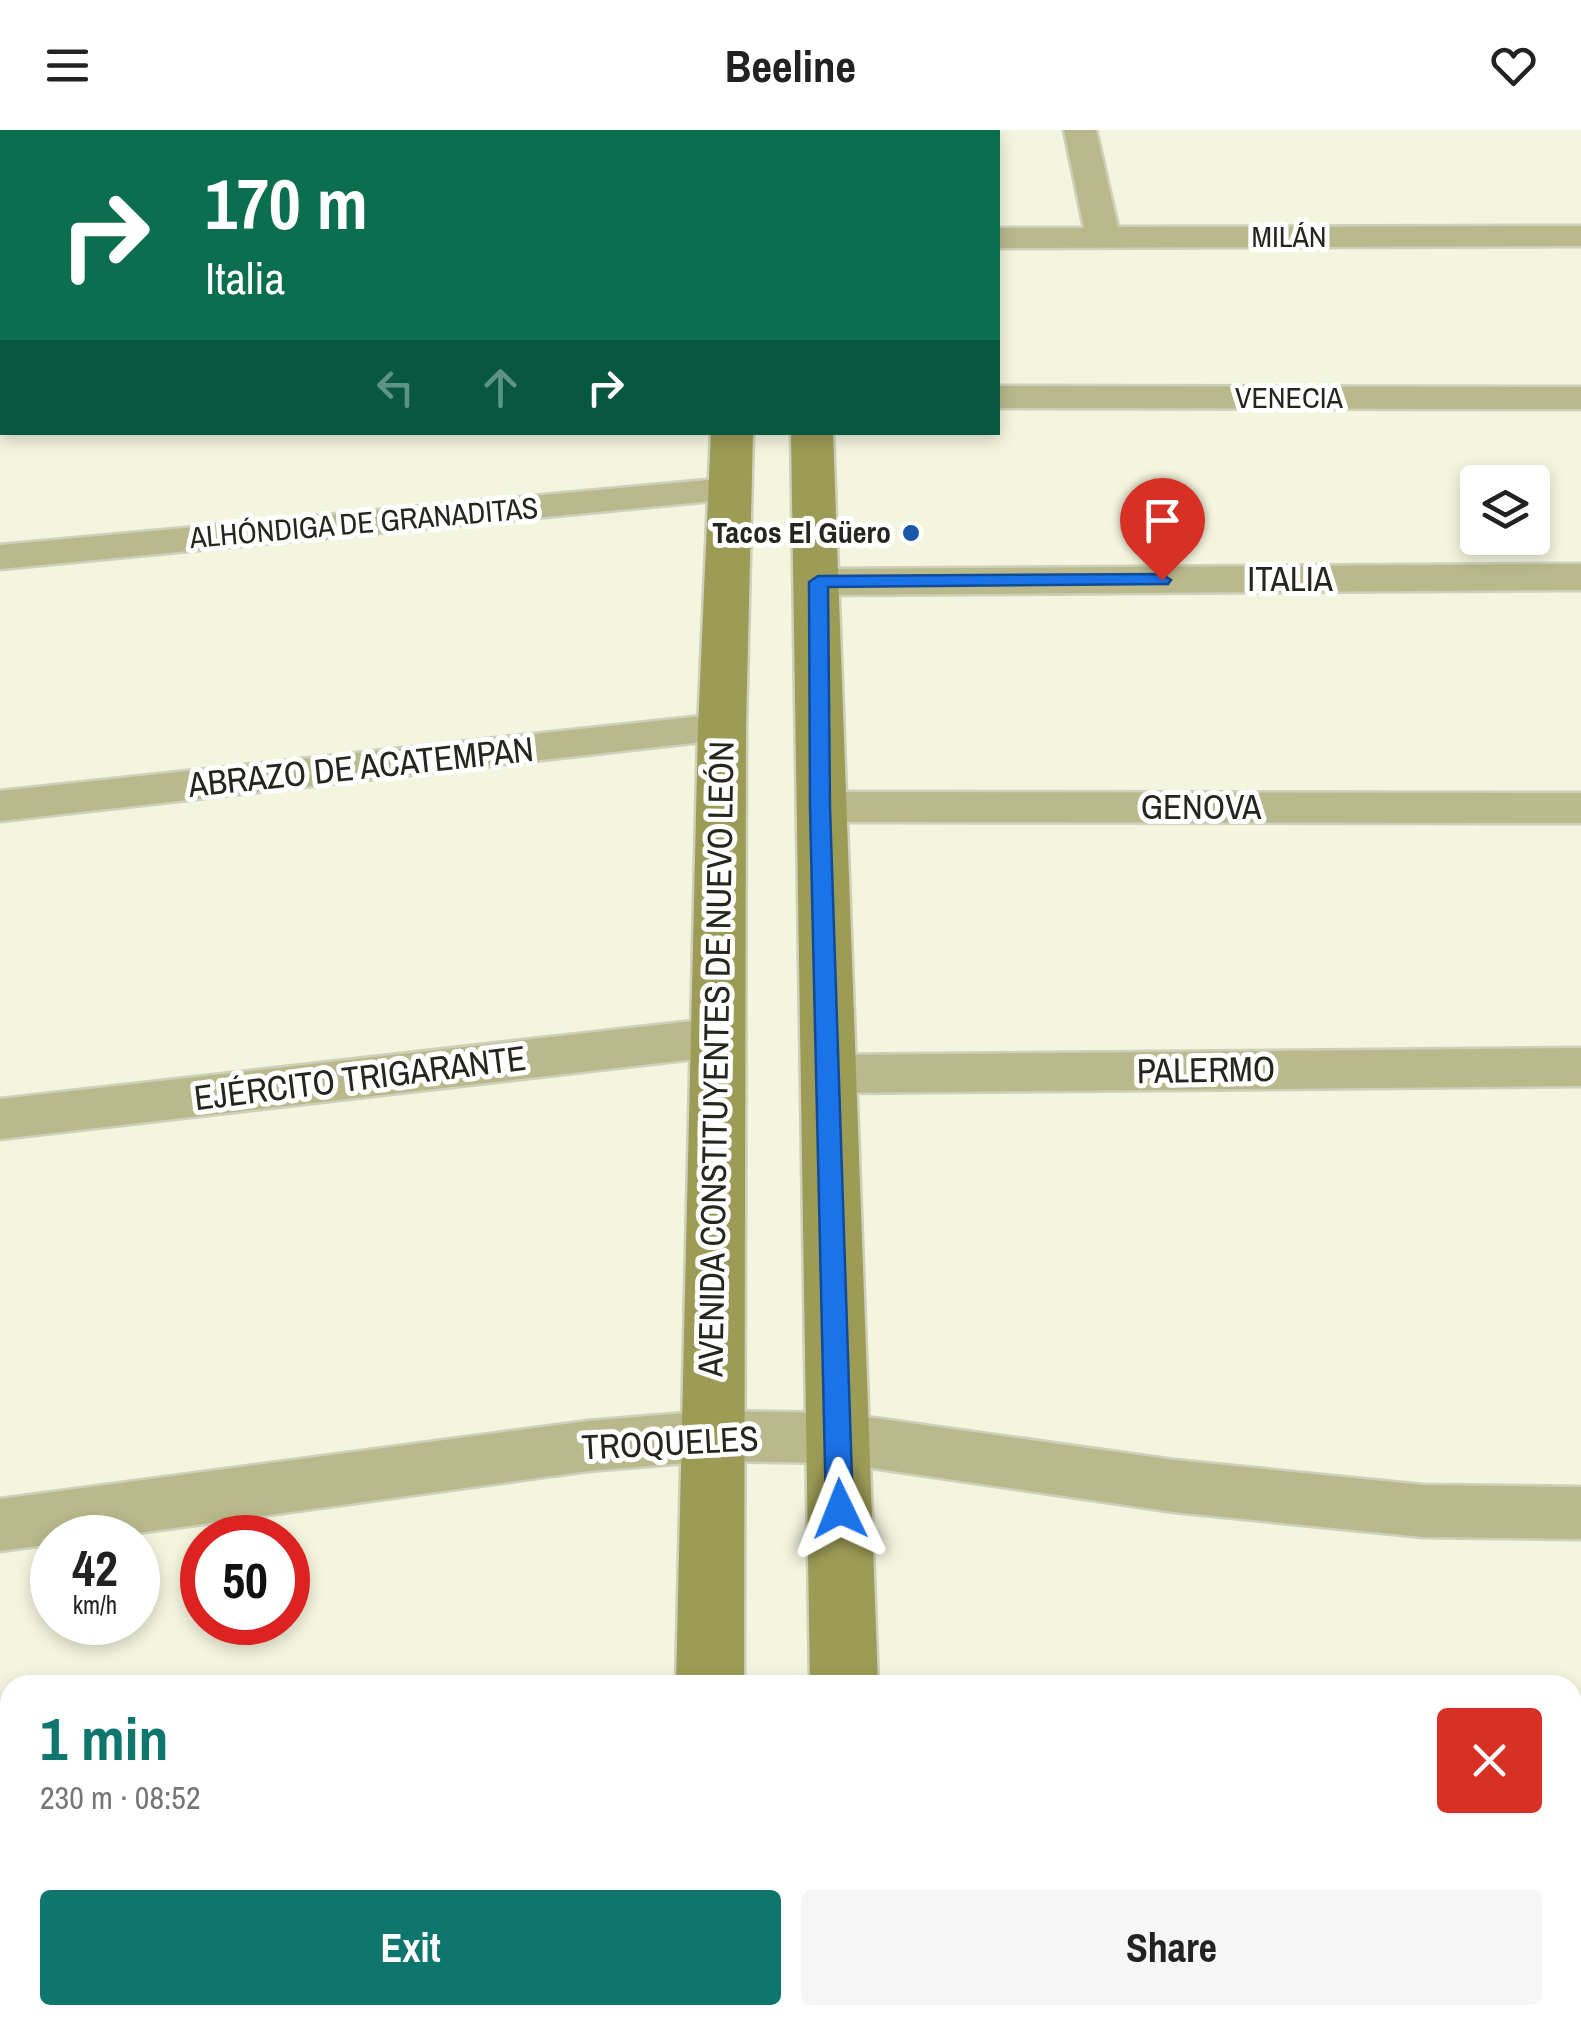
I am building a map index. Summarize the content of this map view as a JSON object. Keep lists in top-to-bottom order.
{
  "streets": {
    "main road": ["AVENIDA CONSTITUYENTES DE NUEVO LEÓN"],
    "street": [
      "MILÁN",
      "VENECIA",
      "ALHÓNDIGA DE GRANADITAS",
      "ITALIA",
      "ABRAZO DE ACATEMPAN",
      "GENOVA",
      "PALERMO",
      "EJÉRCITO TRIGARANTE",
      "TROQUELES"
    ]
  },
  "crossings": [
    ["ALHÓNDIGA DE GRANADITAS", "AVENIDA CONSTITUYENTES DE NUEVO LEÓN"],
    ["ABRAZO DE ACATEMPAN", "AVENIDA CONSTITUYENTES DE NUEVO LEÓN"],
    ["AVENIDA CONSTITUYENTES DE NUEVO LEÓN", "EJÉRCITO TRIGARANTE"],
    ["AVENIDA CONSTITUYENTES DE NUEVO LEÓN", "TROQUELES"]
  ],
  "places": ["Tacos El Güero"],
  "page": {
    "header": "Beeline",
    "turn": ["170 m", "Italia"],
    "speed": "42 km/h",
    "limit": "50",
    "heading": ["1 min", "230 m · 08:52"],
    "buttons": ["Exit", "Share"]
  }
}
